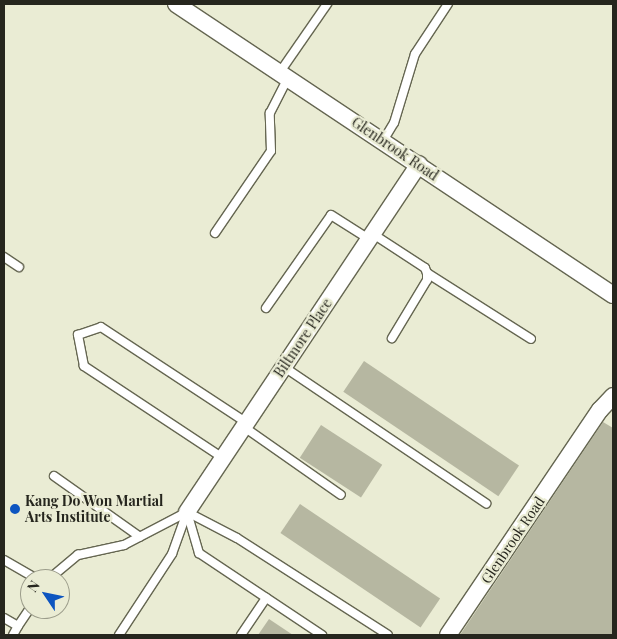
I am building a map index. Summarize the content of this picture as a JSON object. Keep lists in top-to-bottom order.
{
  "streets": {
    "street": ["Glenbrook Road", "Biltmore Place"]
  },
  "crossings": [
    ["Glenbrook Road", "Biltmore Place"]
  ],
  "places": ["Kang Do Won Martial Arts Institute"],
  "north": "top left"
}
